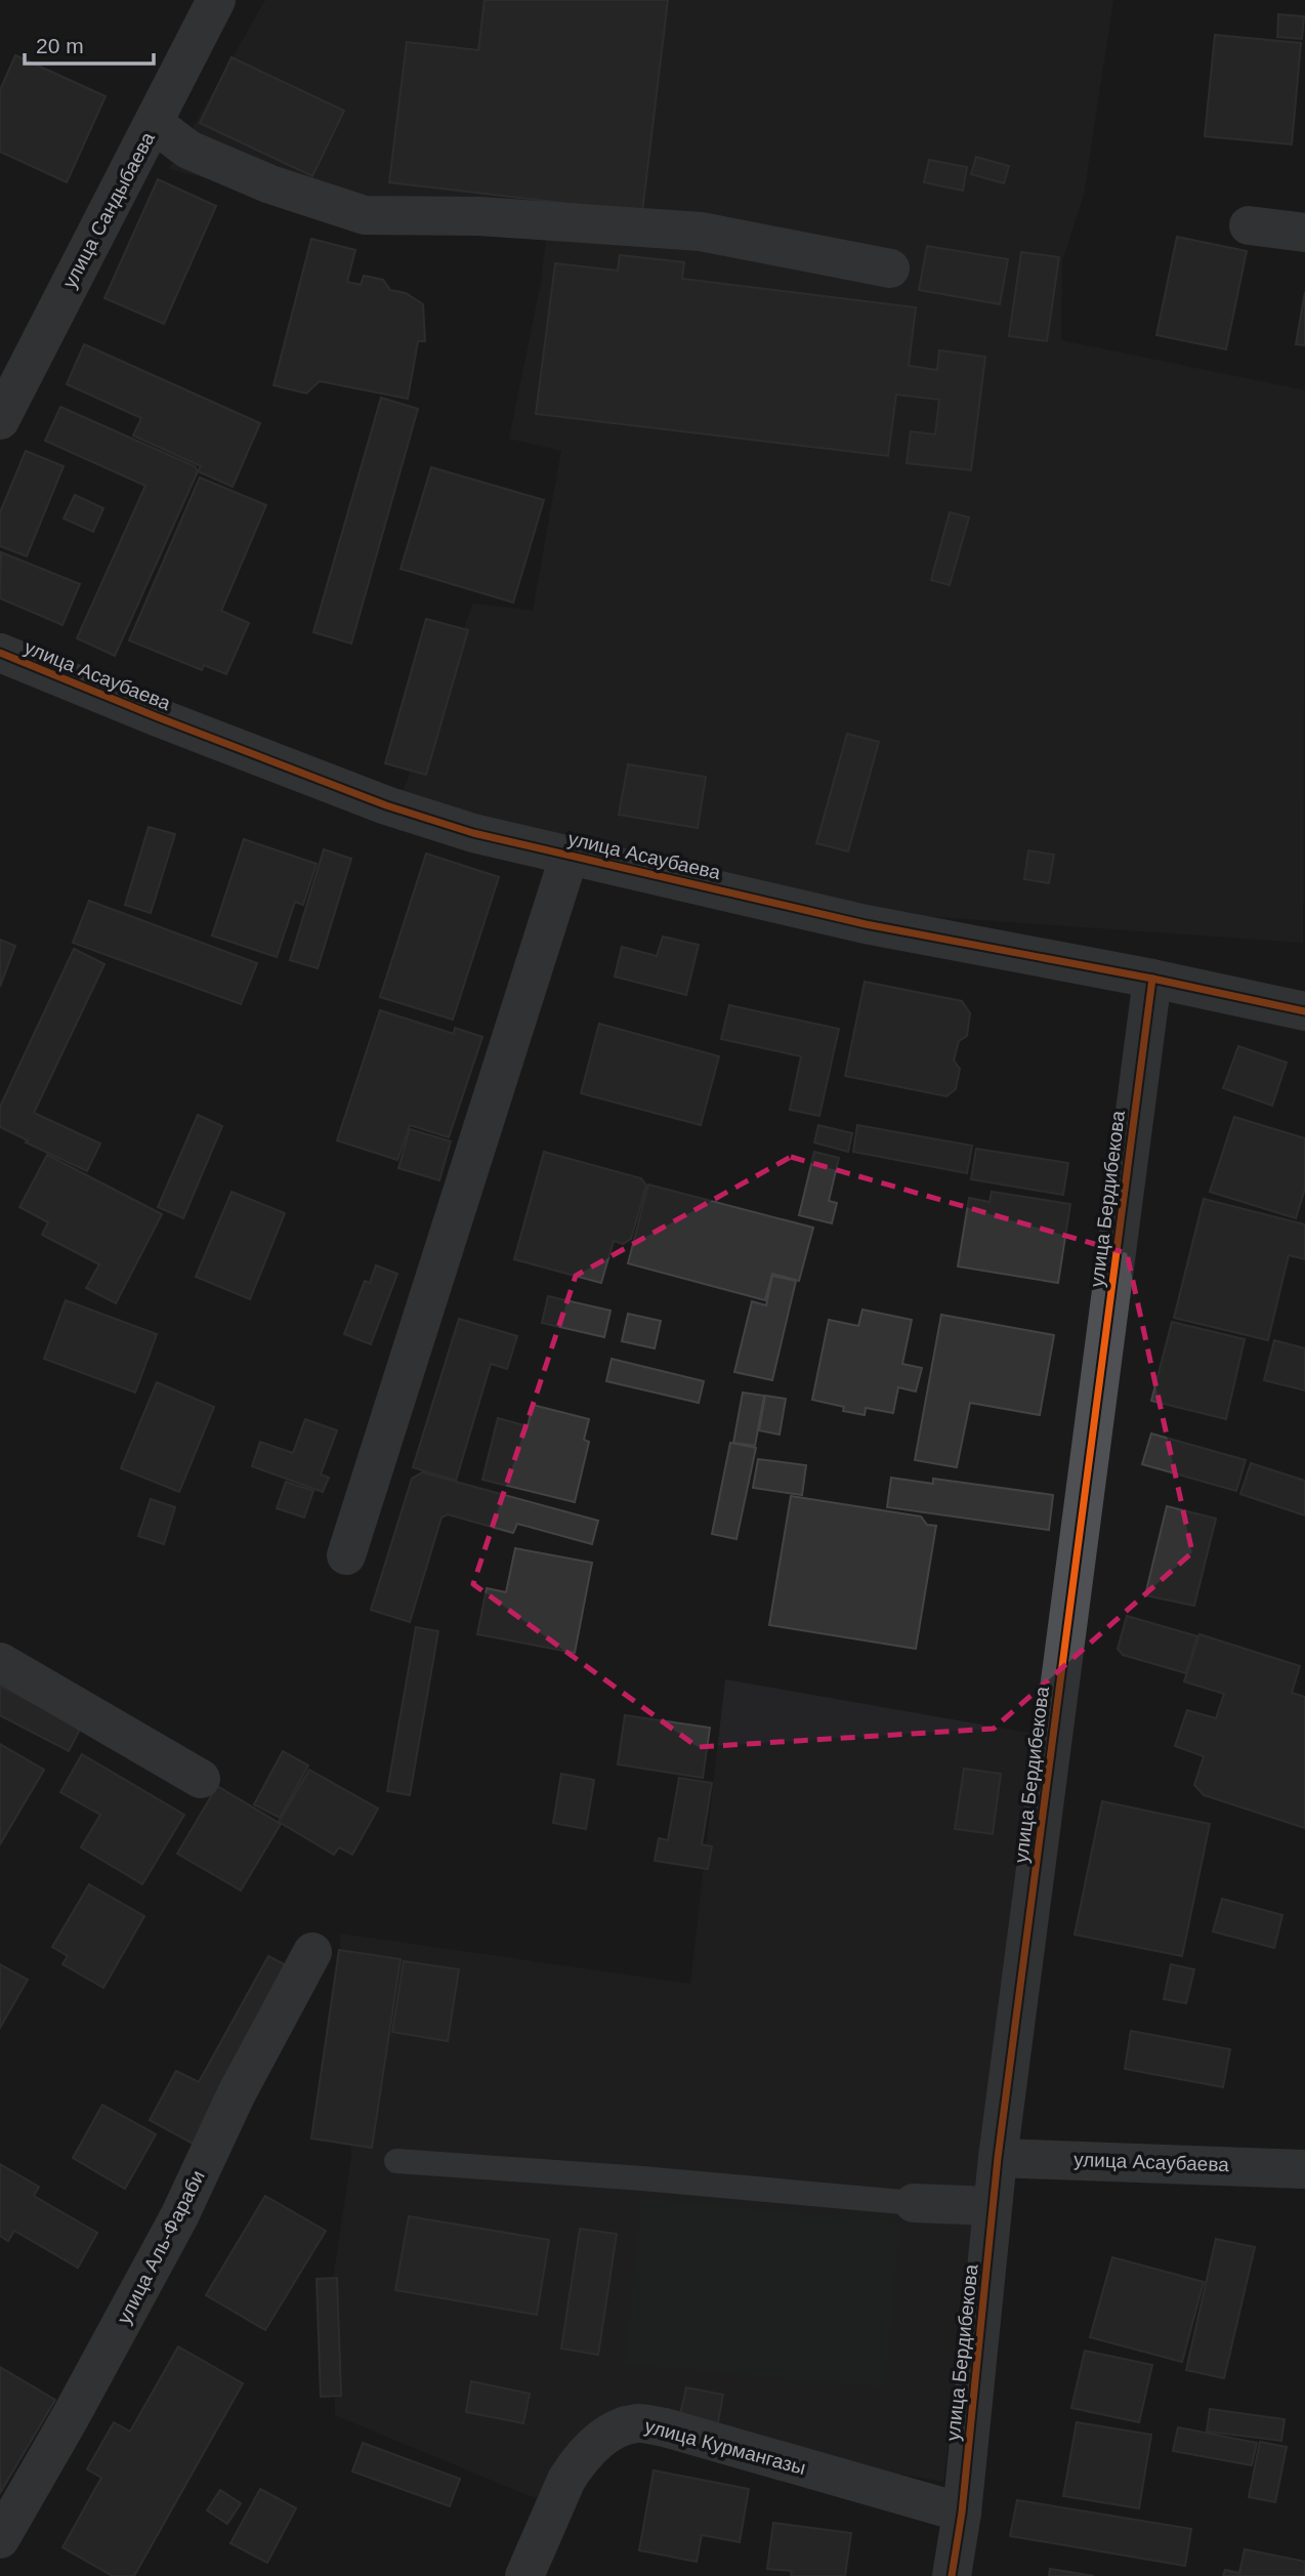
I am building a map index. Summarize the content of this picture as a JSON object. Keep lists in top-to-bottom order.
{
  "streets": {
    "street": [
      "улица Сандыбаева",
      "улица Асаубаева",
      "улица Бердибекова",
      "улица Аль-Фараби",
      "улица Курмангазы"
    ]
  },
  "crossings": [
    ["улица Асаубаева", "улица Бердибекова"],
    ["улица Бердибекова", "улица Курмангазы"]
  ],
  "scale_bar": "20 m"
}
